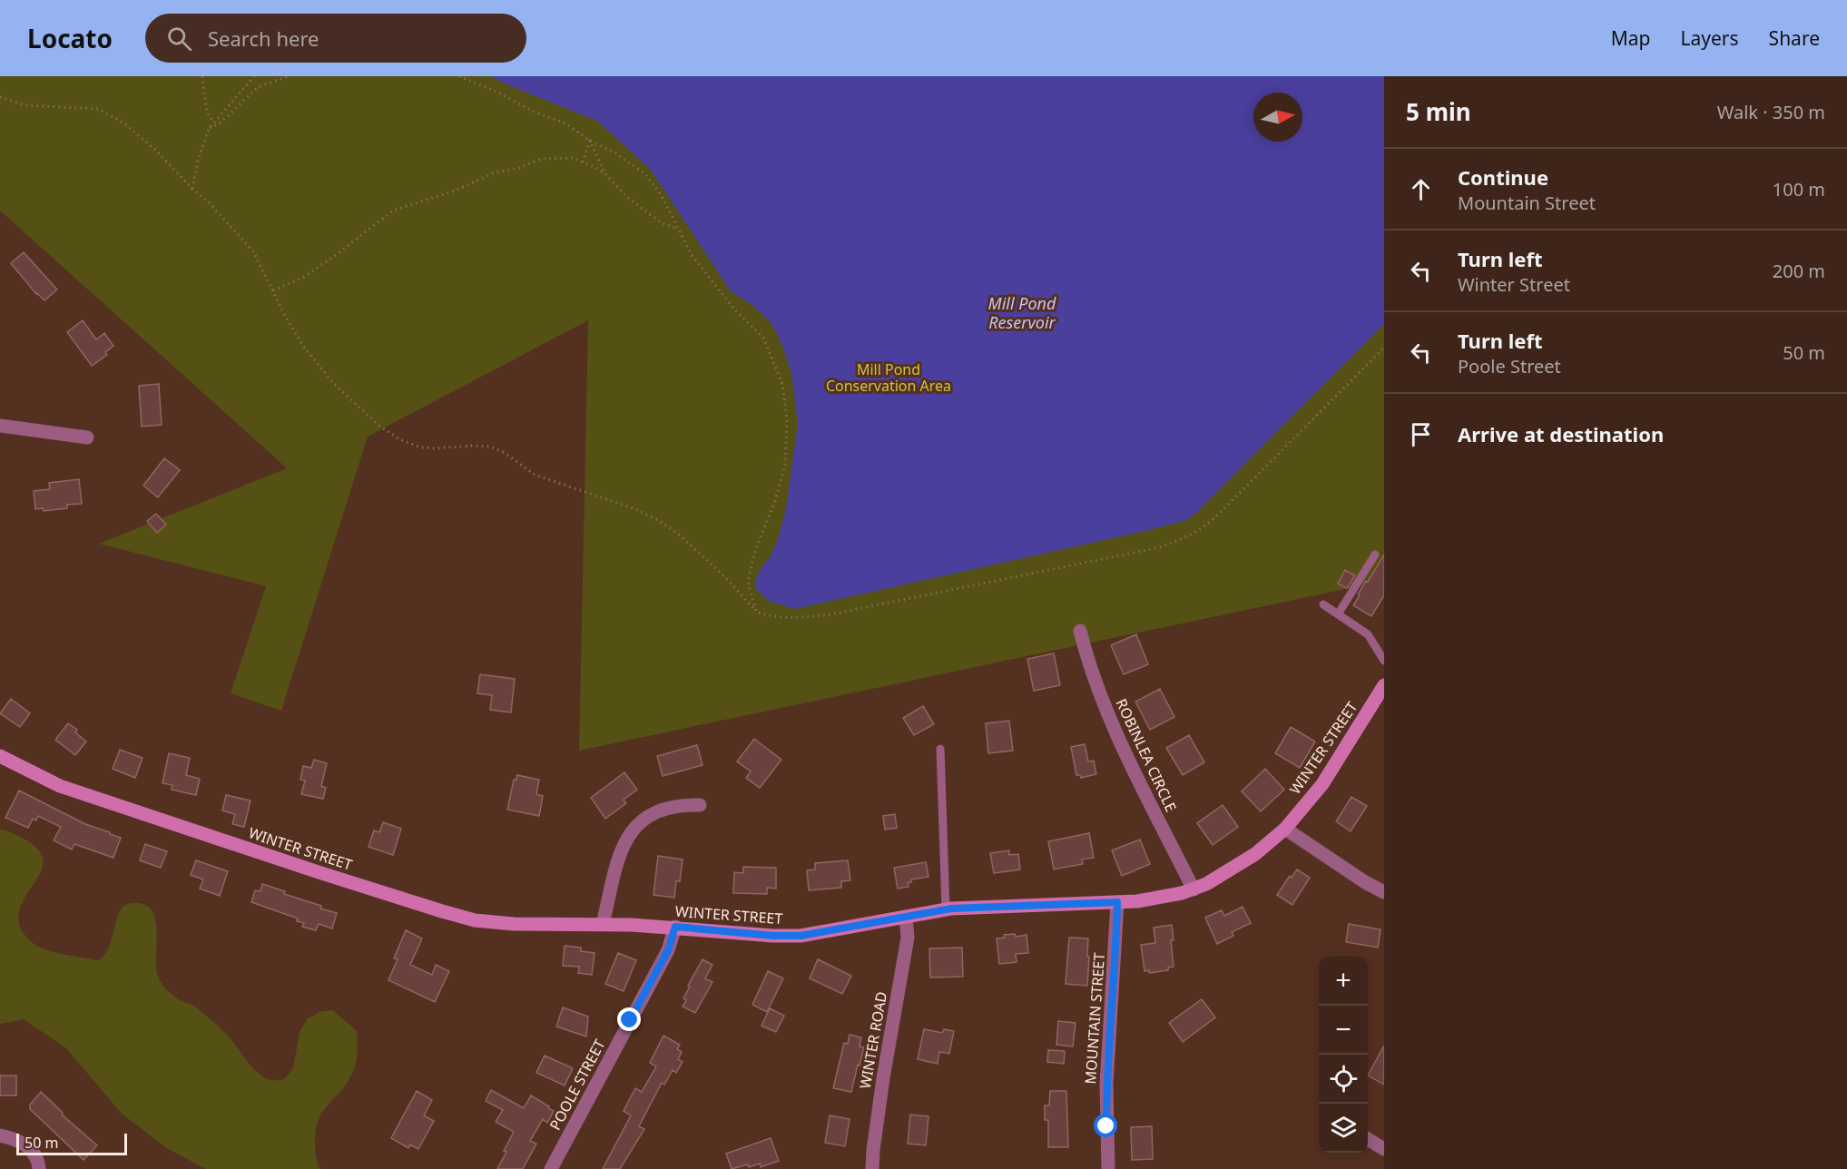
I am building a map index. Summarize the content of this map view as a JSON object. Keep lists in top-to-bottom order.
{
  "streets": {
    "street": [
      "WINTER STREET",
      "ROBINLEA CIRCLE",
      "MOUNTAIN STREET",
      "WINTER ROAD",
      "POOLE STREET"
    ]
  },
  "crossings": [
    ["WINTER STREET", "ROBINLEA CIRCLE"],
    ["WINTER STREET", "MOUNTAIN STREET"],
    ["WINTER STREET", "WINTER ROAD"],
    ["WINTER STREET", "POOLE STREET"]
  ],
  "water": ["Mill Pond Reservoir"],
  "parks": ["Mill Pond Conservation Area"],
  "scale_bar": "50 m",
  "north": "right",
  "page": {
    "header": "Locato",
    "search": "Search here",
    "nav": ["Map", "Layers", "Share"],
    "heading": ["5 min", "Walk · 350 m"],
    "list": [
      ["Continue", "Mountain Street", "100 m"],
      ["Turn left", "Winter Street", "200 m"],
      ["Turn left", "Poole Street", "50 m"],
      "Arrive at destination"
    ],
    "map_buttons": ["+", "−"],
    "scale": "50 m"
  }
}
